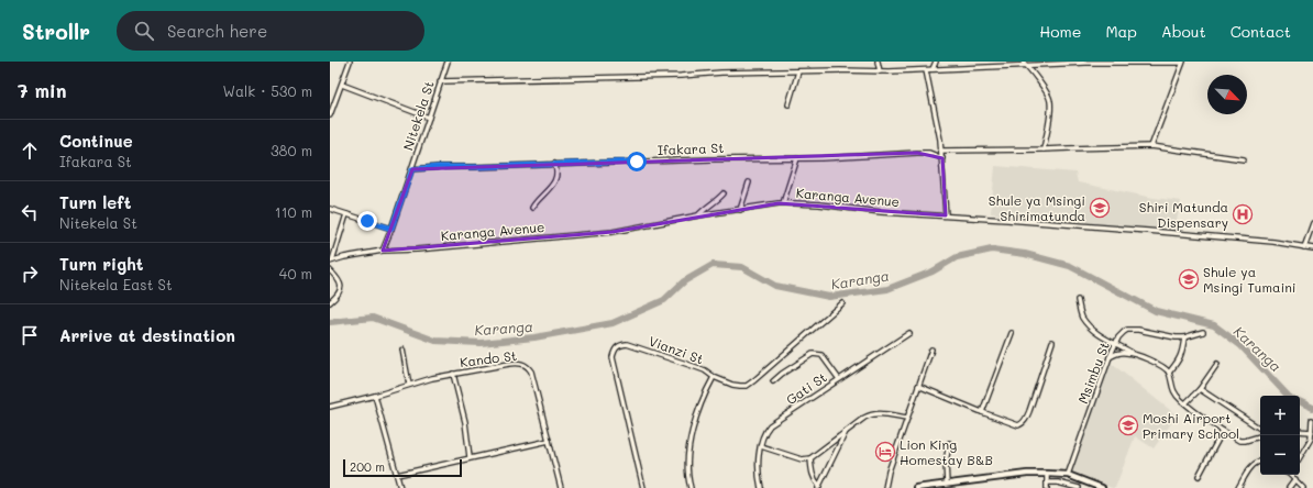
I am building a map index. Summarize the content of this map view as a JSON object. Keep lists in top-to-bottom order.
{
  "streets": {
    "street": [
      "Nitekela St",
      "Ifakara St",
      "Karanga Avenue",
      "Vianzi St",
      "Kando St",
      "Msimbu St",
      "Gati St"
    ]
  },
  "crossings": [
    ["Nitekela St", "Ifakara St"],
    ["Nitekela St", "Karanga Avenue"]
  ],
  "water": ["Karanga"],
  "places": {
    "school or university": ["Shule ya Msingi Shirimatunda", "Shule ya Msingi Tumaini", "Moshi Airport Primary School"],
    "hospital": ["Shiri Matunda Dispensary"],
    "hotel": ["Lion King Homestay B&B"]
  },
  "scale_bar": "200 m",
  "north": "bottom right",
  "page": {
    "header": "Strollr",
    "search": "Search here",
    "nav": [
      "Home",
      "Map",
      "About",
      "Contact"
    ],
    "heading": ["7 min", "Walk · 530 m"],
    "list": [
      ["Continue", "Ifakara St", "380 m"],
      ["Turn left", "Nitekela St", "110 m"],
      ["Turn right", "Nitekela East St", "40 m"],
      "Arrive at destination"
    ],
    "map_buttons": ["+", "−"],
    "scale": "200 m"
  }
}
